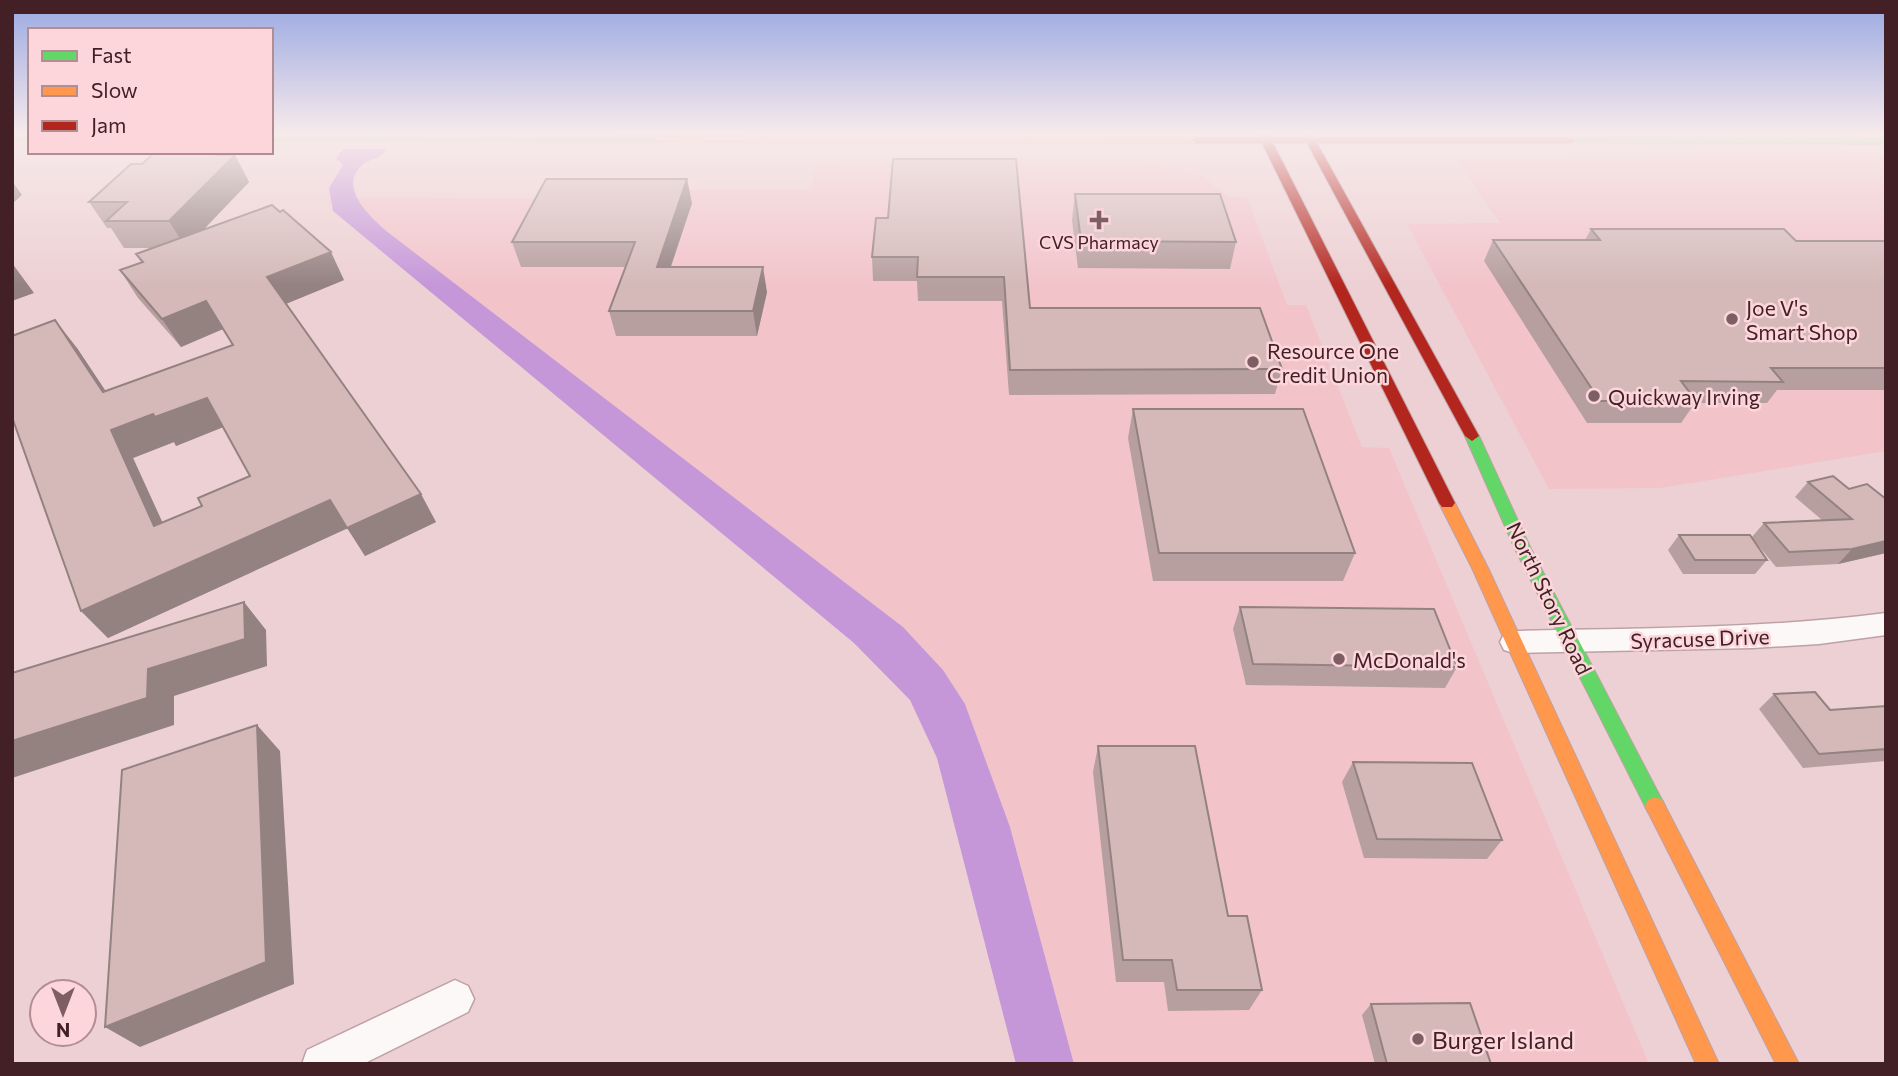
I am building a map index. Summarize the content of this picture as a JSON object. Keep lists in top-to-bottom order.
{
  "streets": {
    "main road": ["North Story Road"],
    "street": ["Syracuse Drive"]
  },
  "crossings": [
    ["North Story Road", "Syracuse Drive"]
  ],
  "places": {
    "health": ["CVS Pharmacy"],
    "other": [
      "Joe V's Smart Shop",
      "Resource One Credit Union",
      "Quickway Irving",
      "McDonald's",
      "Burger Island"
    ]
  },
  "legend": ["Fast", "Slow", "Jam"],
  "north": "bottom"
}
